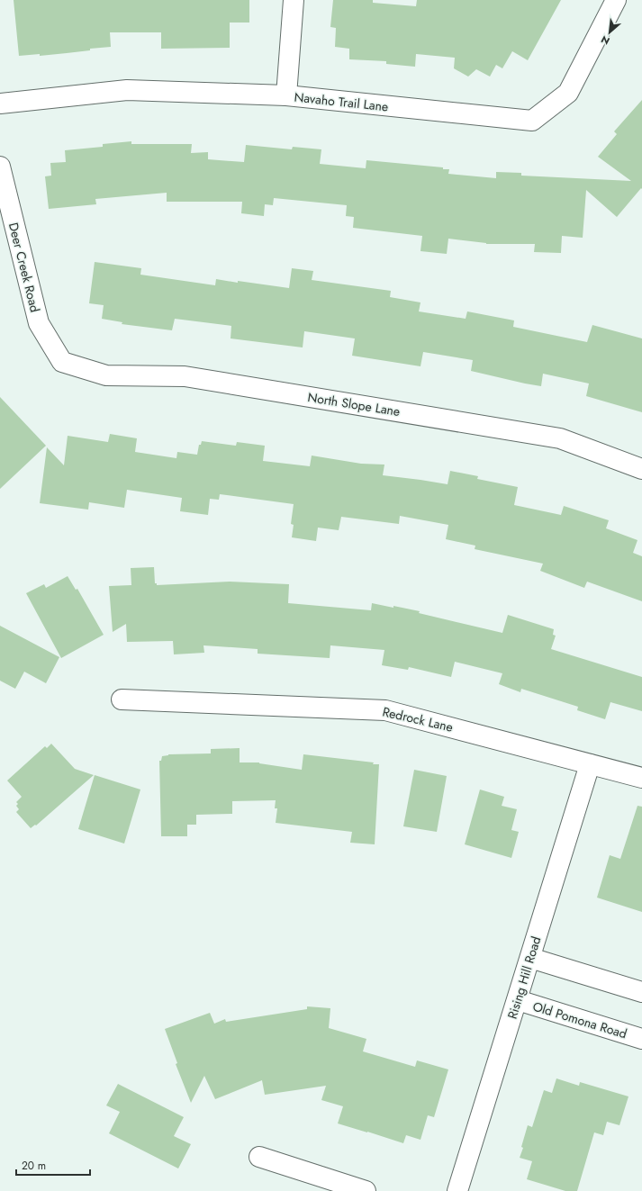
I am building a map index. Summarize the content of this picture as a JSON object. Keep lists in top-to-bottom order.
{
  "streets": {
    "street": [
      "Navaho Trail Lane",
      "Deer Creek Road",
      "North Slope Lane",
      "Redrock Lane",
      "Rising Hill Road",
      "Old Pomona Road"
    ]
  },
  "crossings": [
    ["Deer Creek Road", "North Slope Lane"],
    ["Redrock Lane", "Rising Hill Road"],
    ["Rising Hill Road", "Old Pomona Road"]
  ],
  "scale_bar": "20 m",
  "north": "bottom left"
}
